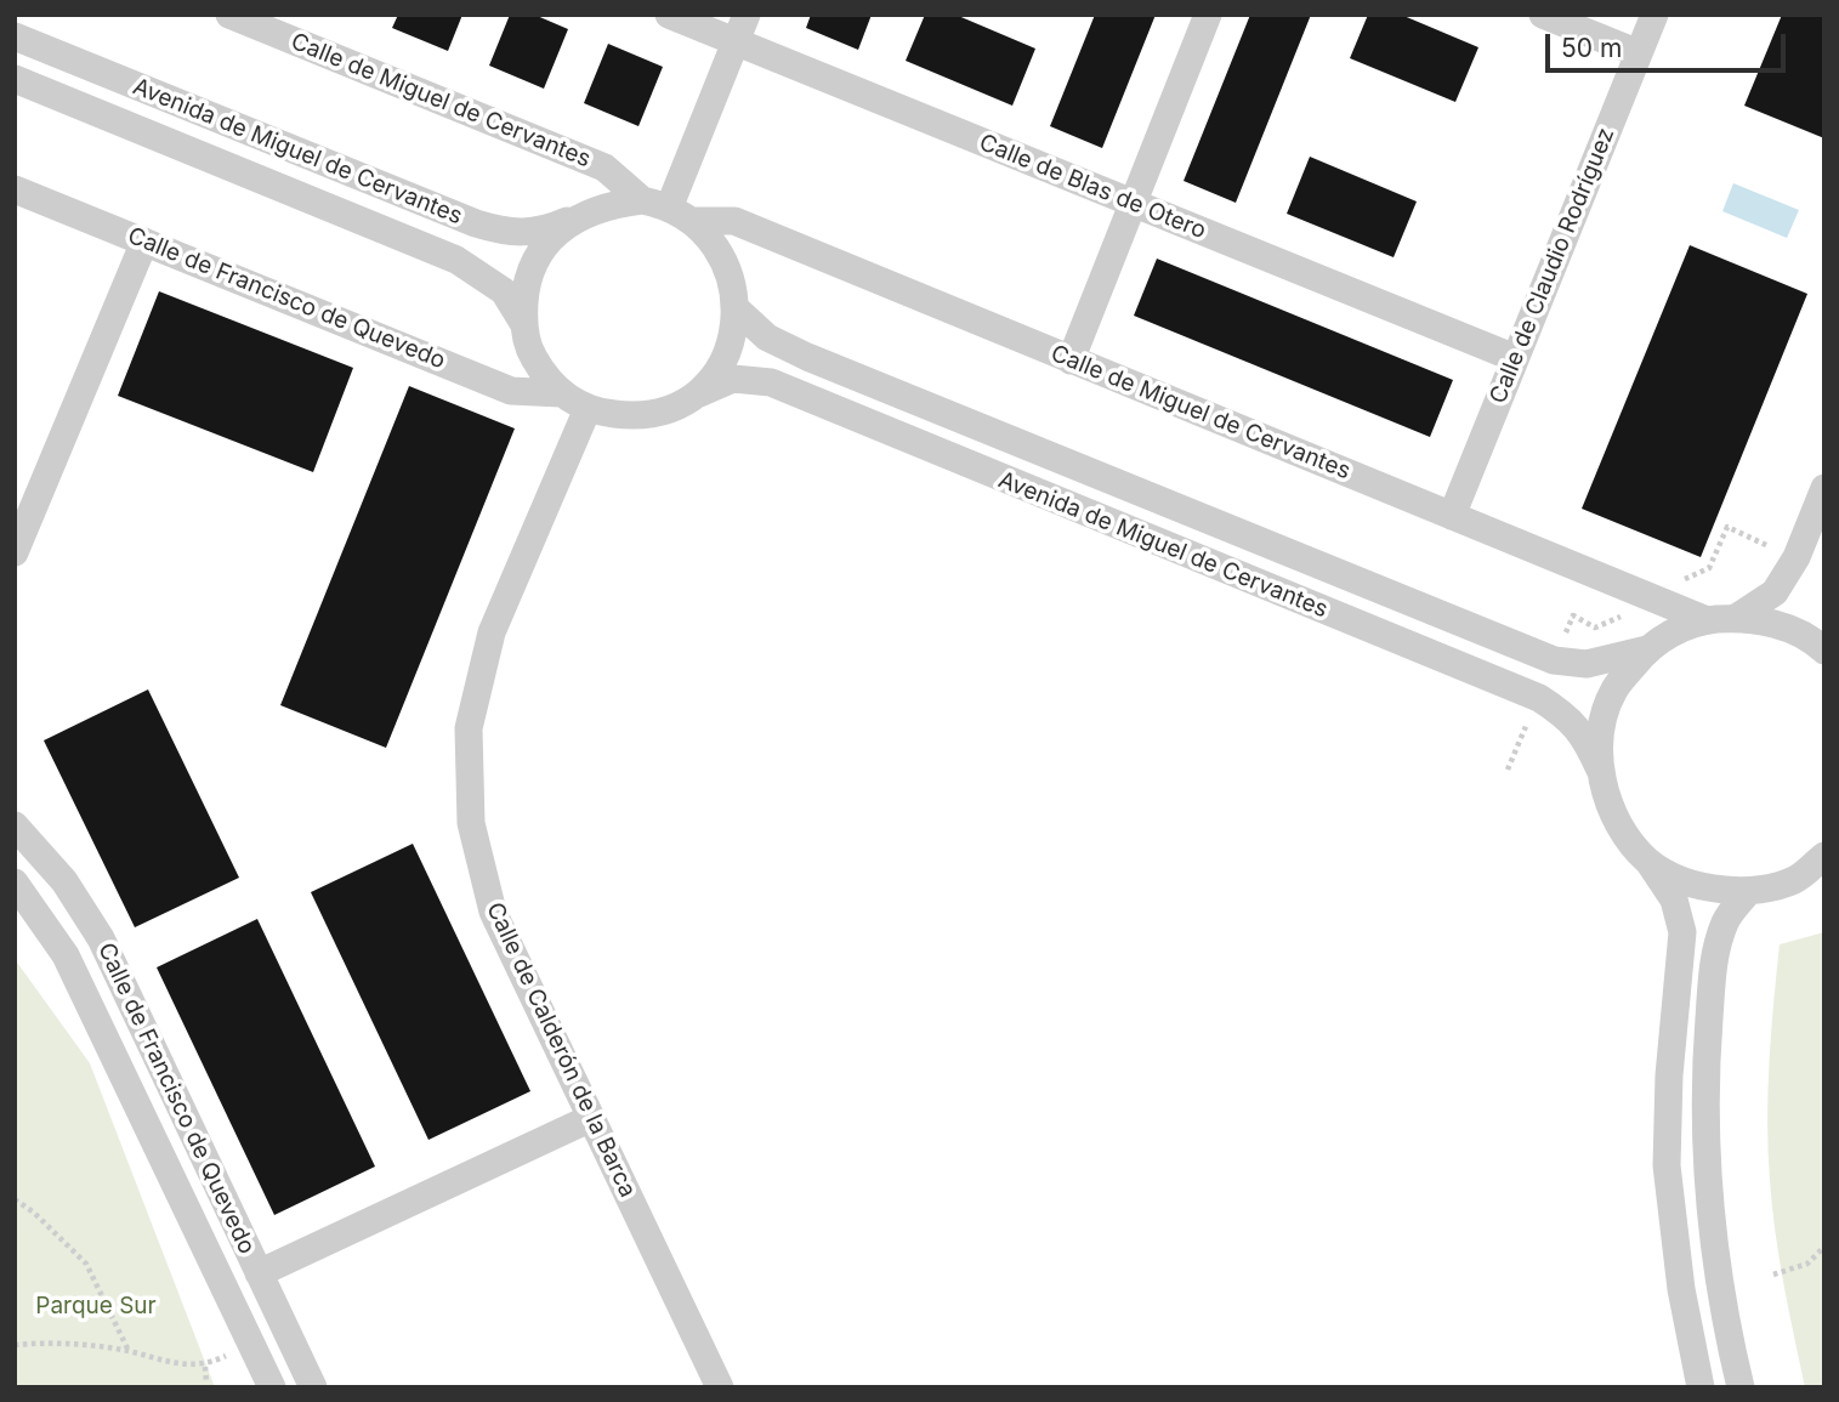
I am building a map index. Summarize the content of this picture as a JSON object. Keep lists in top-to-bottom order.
{
  "streets": {
    "street": [
      "Calle de Miguel de Cervantes",
      "Avenida de Miguel de Cervantes",
      "Calle de Blas de Otero",
      "Calle de Claudio Rodríguez",
      "Calle de Francisco de Quevedo",
      "Calle de Calderón de la Barca"
    ]
  },
  "crossings": [
    ["Calle de Miguel de Cervantes", "Avenida de Miguel de Cervantes"],
    ["Calle de Miguel de Cervantes", "Calle de Claudio Rodríguez"],
    ["Calle de Miguel de Cervantes", "Calle de Francisco de Quevedo"],
    ["Calle de Miguel de Cervantes", "Calle de Calderón de la Barca"],
    ["Avenida de Miguel de Cervantes", "Calle de Francisco de Quevedo"],
    ["Avenida de Miguel de Cervantes", "Calle de Calderón de la Barca"],
    ["Calle de Blas de Otero", "Calle de Claudio Rodríguez"],
    ["Calle de Francisco de Quevedo", "Calle de Calderón de la Barca"]
  ],
  "parks": ["Parque Sur"],
  "scale_bar": "50 m"
}
